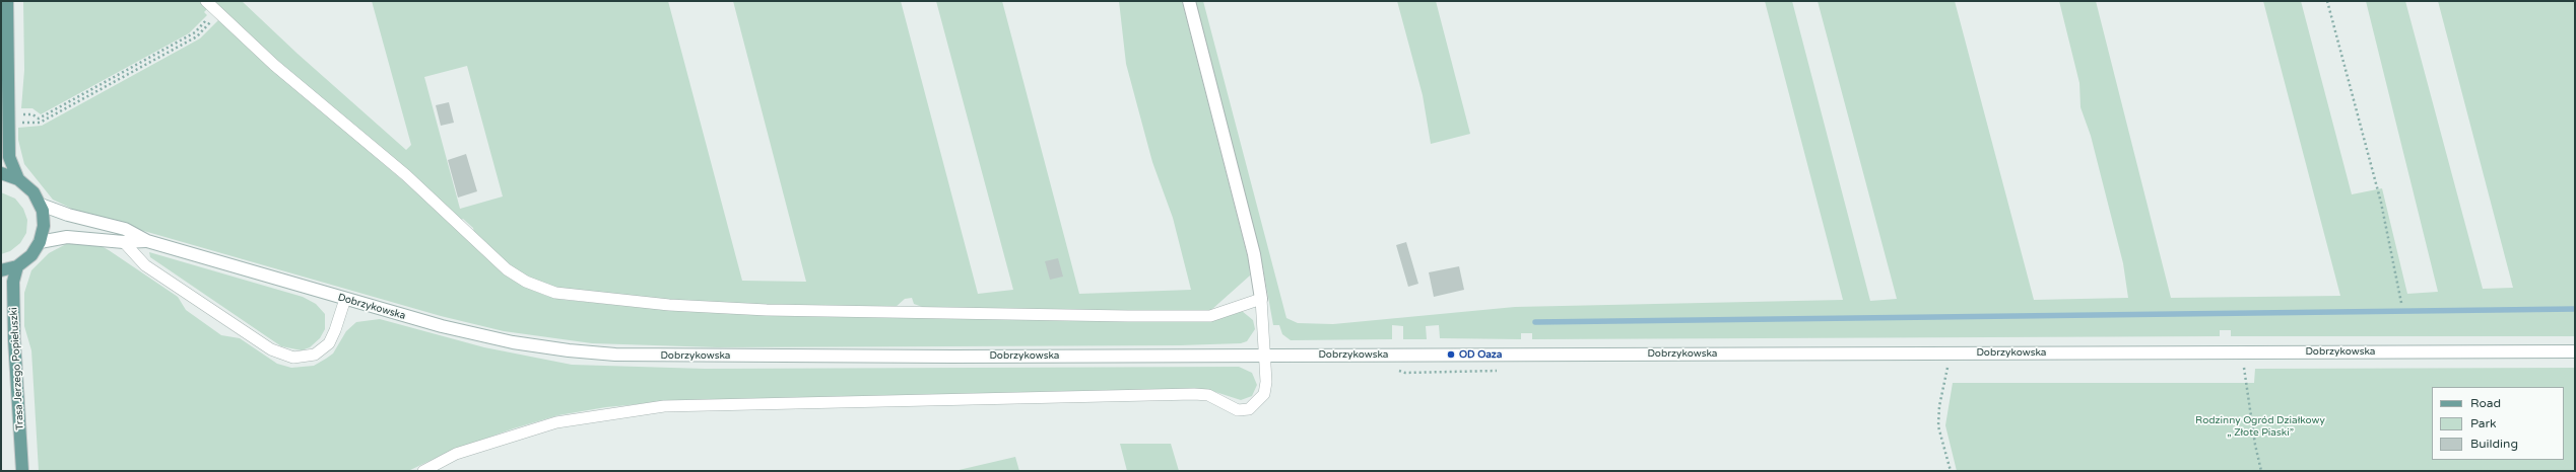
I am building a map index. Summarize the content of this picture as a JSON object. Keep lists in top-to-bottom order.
{
  "streets": {
    "main road": ["Dobrzykowska", "Trasa Jerzego Popiełuszki"]
  },
  "parks": ["Rodzinny Ogród Działkowy „ Złote Piaski”"],
  "places": ["OD Oaza"],
  "legend": ["Road", "Park", "Building"]
}
